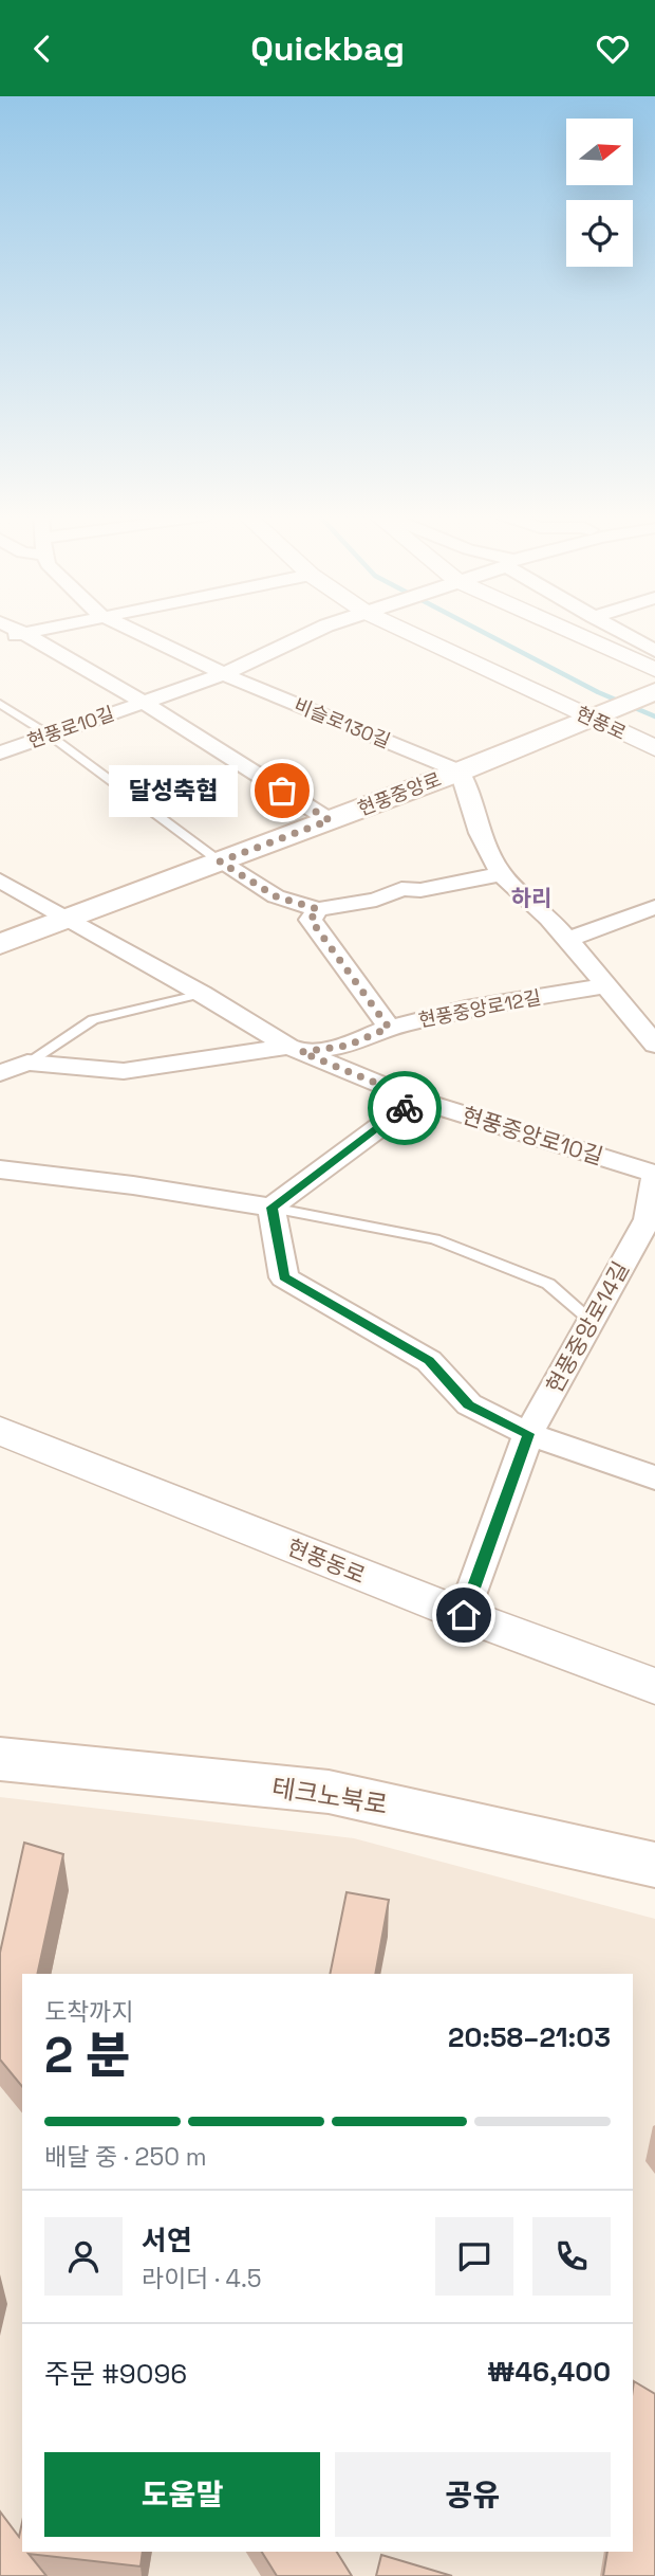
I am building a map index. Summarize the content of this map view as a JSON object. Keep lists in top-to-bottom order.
{
  "streets": {
    "main road": ["현풍중앙로", "테크노북로"],
    "street": [
      "비슬로130길",
      "현풍로",
      "현풍로10길",
      "현풍중앙로12길",
      "현풍중앙로10길",
      "현풍중앙로14길",
      "현풍동로"
    ]
  },
  "crossings": [
    ["비슬로130길", "현풍로10길"],
    ["비슬로130길", "현풍중앙로"],
    ["현풍로", "현풍중앙로"],
    ["현풍로10길", "현풍중앙로"],
    ["현풍중앙로", "현풍중앙로10길"],
    ["현풍중앙로10길", "현풍중앙로14길"],
    ["현풍중앙로14길", "현풍동로"]
  ],
  "districts": ["하리"],
  "places": ["달성축협"],
  "north": "right",
  "page": {
    "header": "Quickbag",
    "bubble": "달성축협",
    "heading": ["2 분", "도착까지", "20:58–21:03"],
    "panel": [
      "서연",
      "라이더 · 4.5",
      "주문 #9096",
      "₩46,400"
    ],
    "bar": "배달 중 · 250 m",
    "buttons": ["도움말", "공유"]
  }
}
